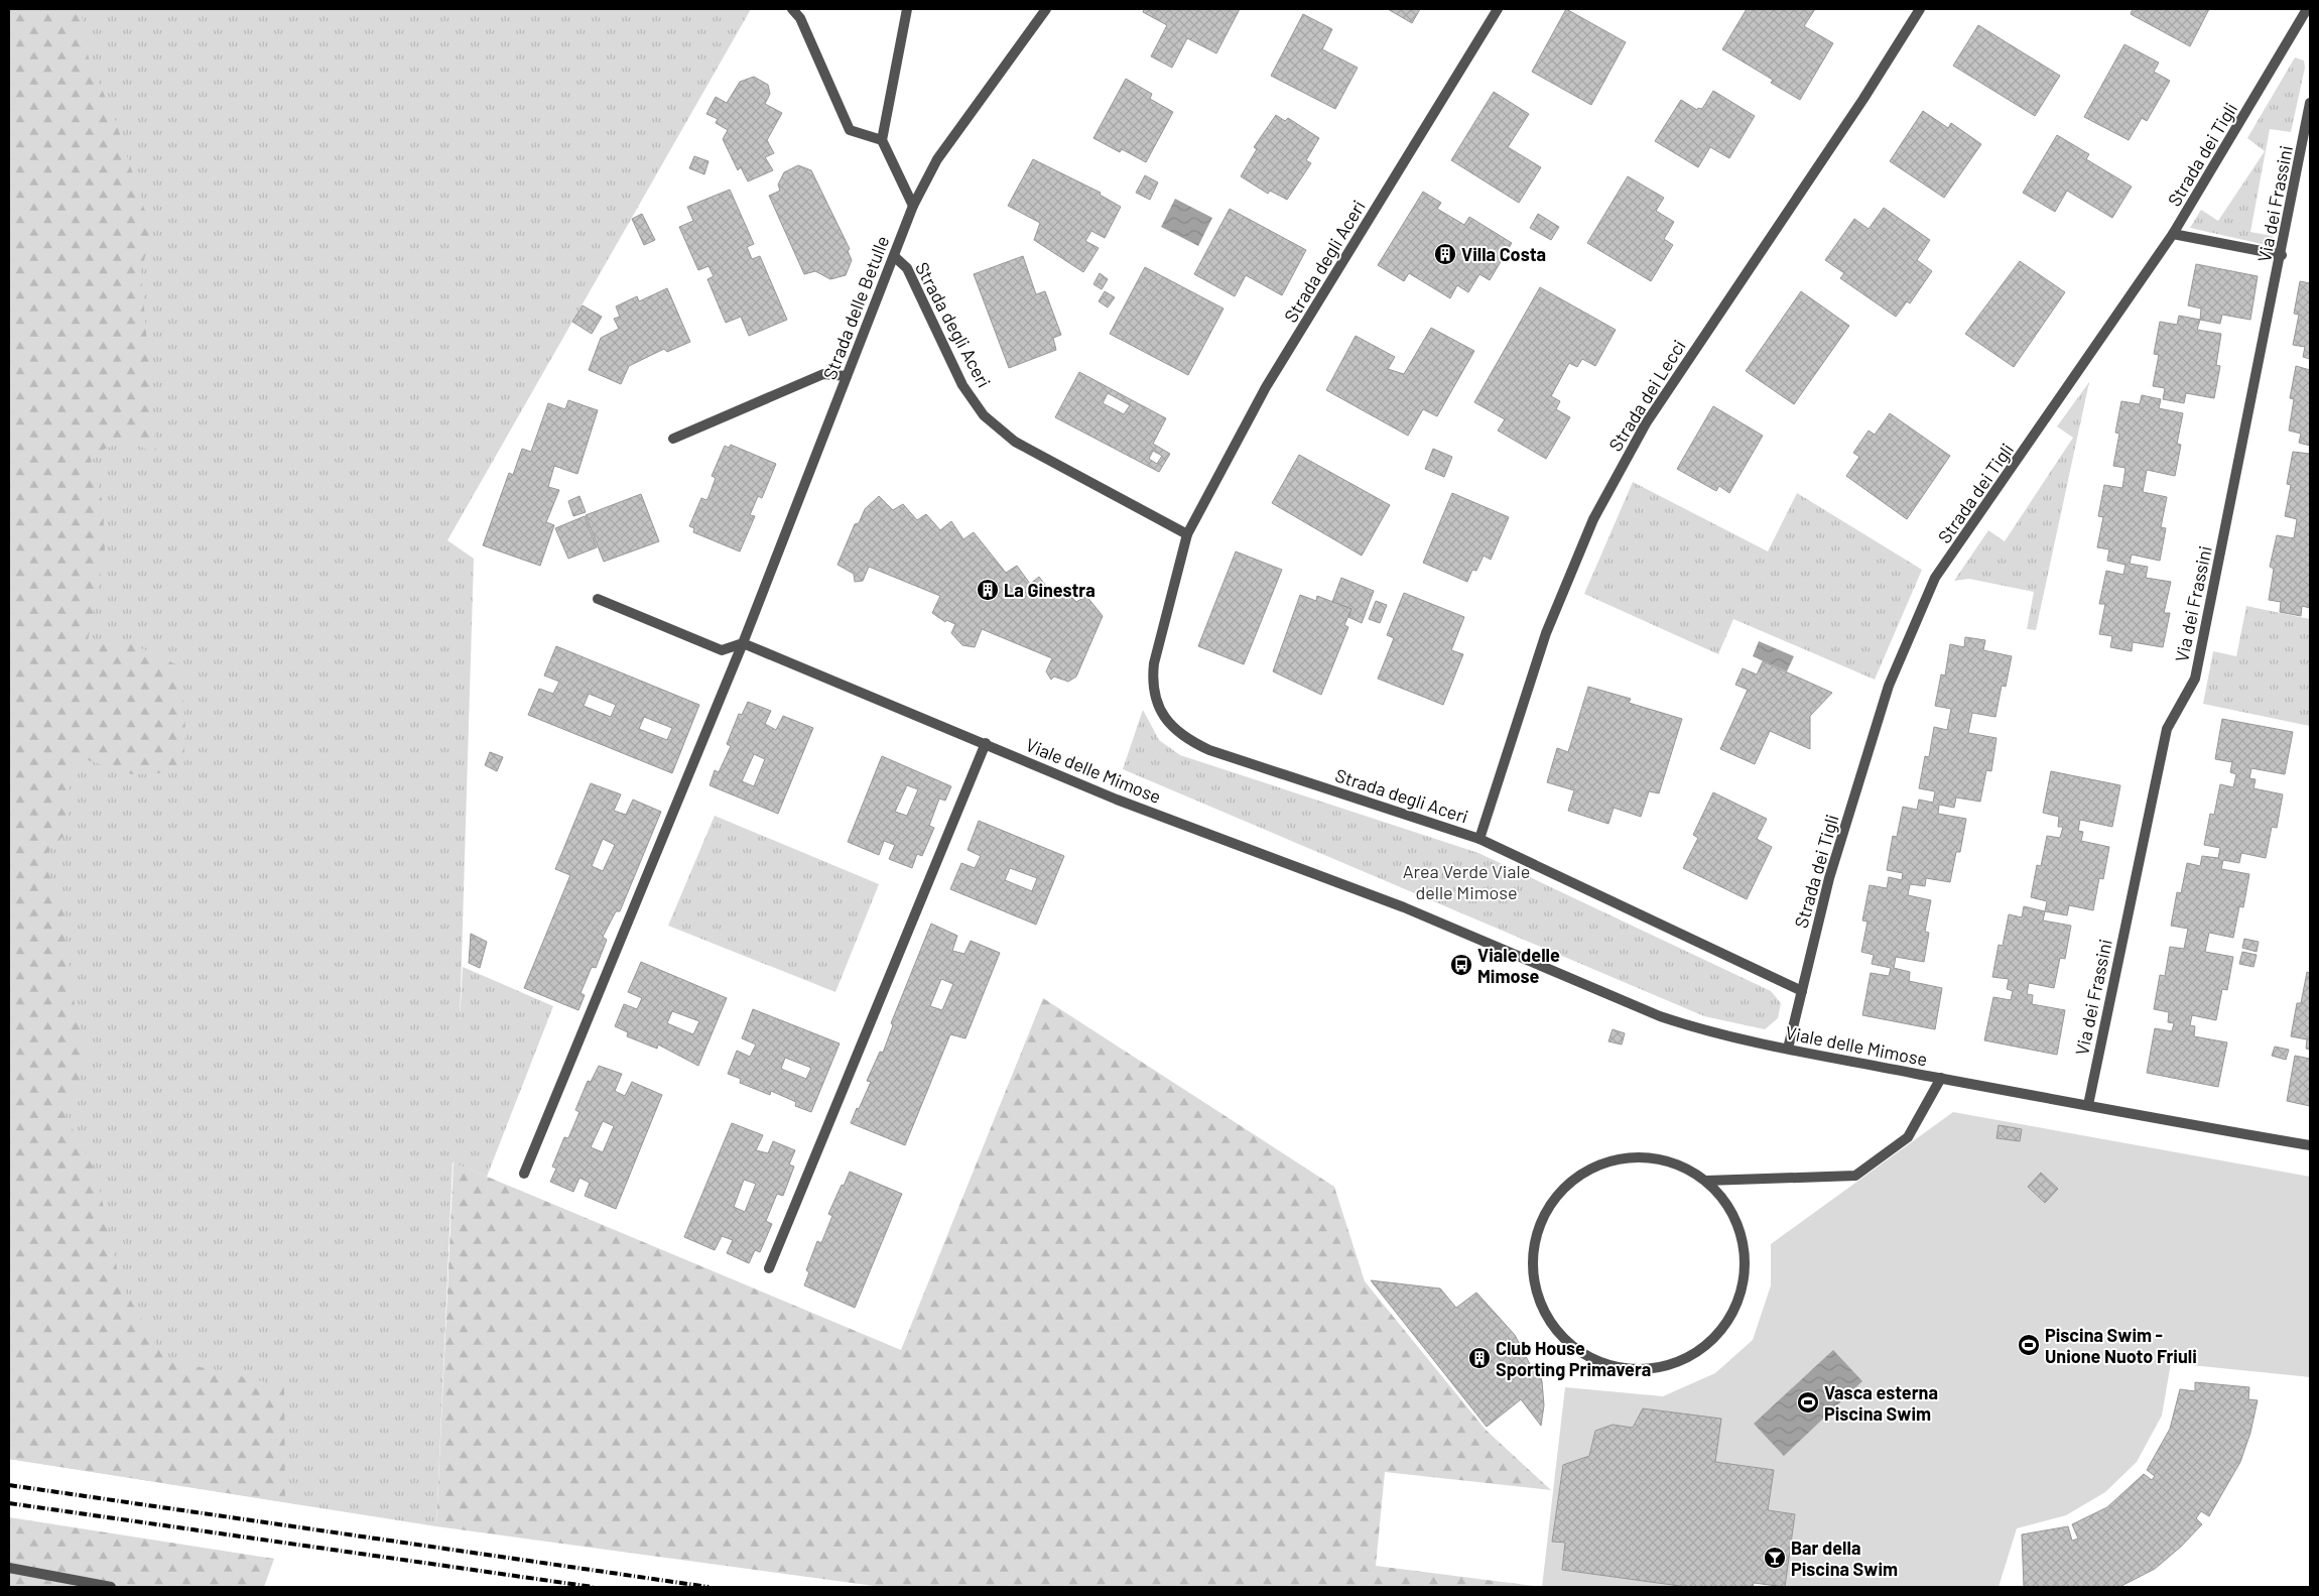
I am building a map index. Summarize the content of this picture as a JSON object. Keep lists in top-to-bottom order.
{
  "streets": {
    "street": [
      "Strada dei Tigli",
      "Via dei Frassini",
      "Strada degli Aceri",
      "Strada delle Betulle",
      "Strada dei Lecci",
      "Viale delle Mimose"
    ]
  },
  "crossings": [
    ["Strada dei Tigli", "Strada degli Aceri"],
    ["Strada dei Tigli", "Viale delle Mimose"],
    ["Via dei Frassini", "Viale delle Mimose"],
    ["Strada degli Aceri", "Strada delle Betulle"],
    ["Strada degli Aceri", "Strada dei Lecci"],
    ["Strada delle Betulle", "Viale delle Mimose"]
  ],
  "parks": ["Area Verde Viale delle Mimose"],
  "places": {
    "building": ["Villa Costa", "La Ginestra", "Club House Sporting Primavera"],
    "bus stop": ["Viale delle Mimose"],
    "sports": ["Piscina Swim - Unione Nuoto Friuli", "Vasca esterna Piscina Swim"],
    "bar": ["Bar della Piscina Swim"]
  }
}
